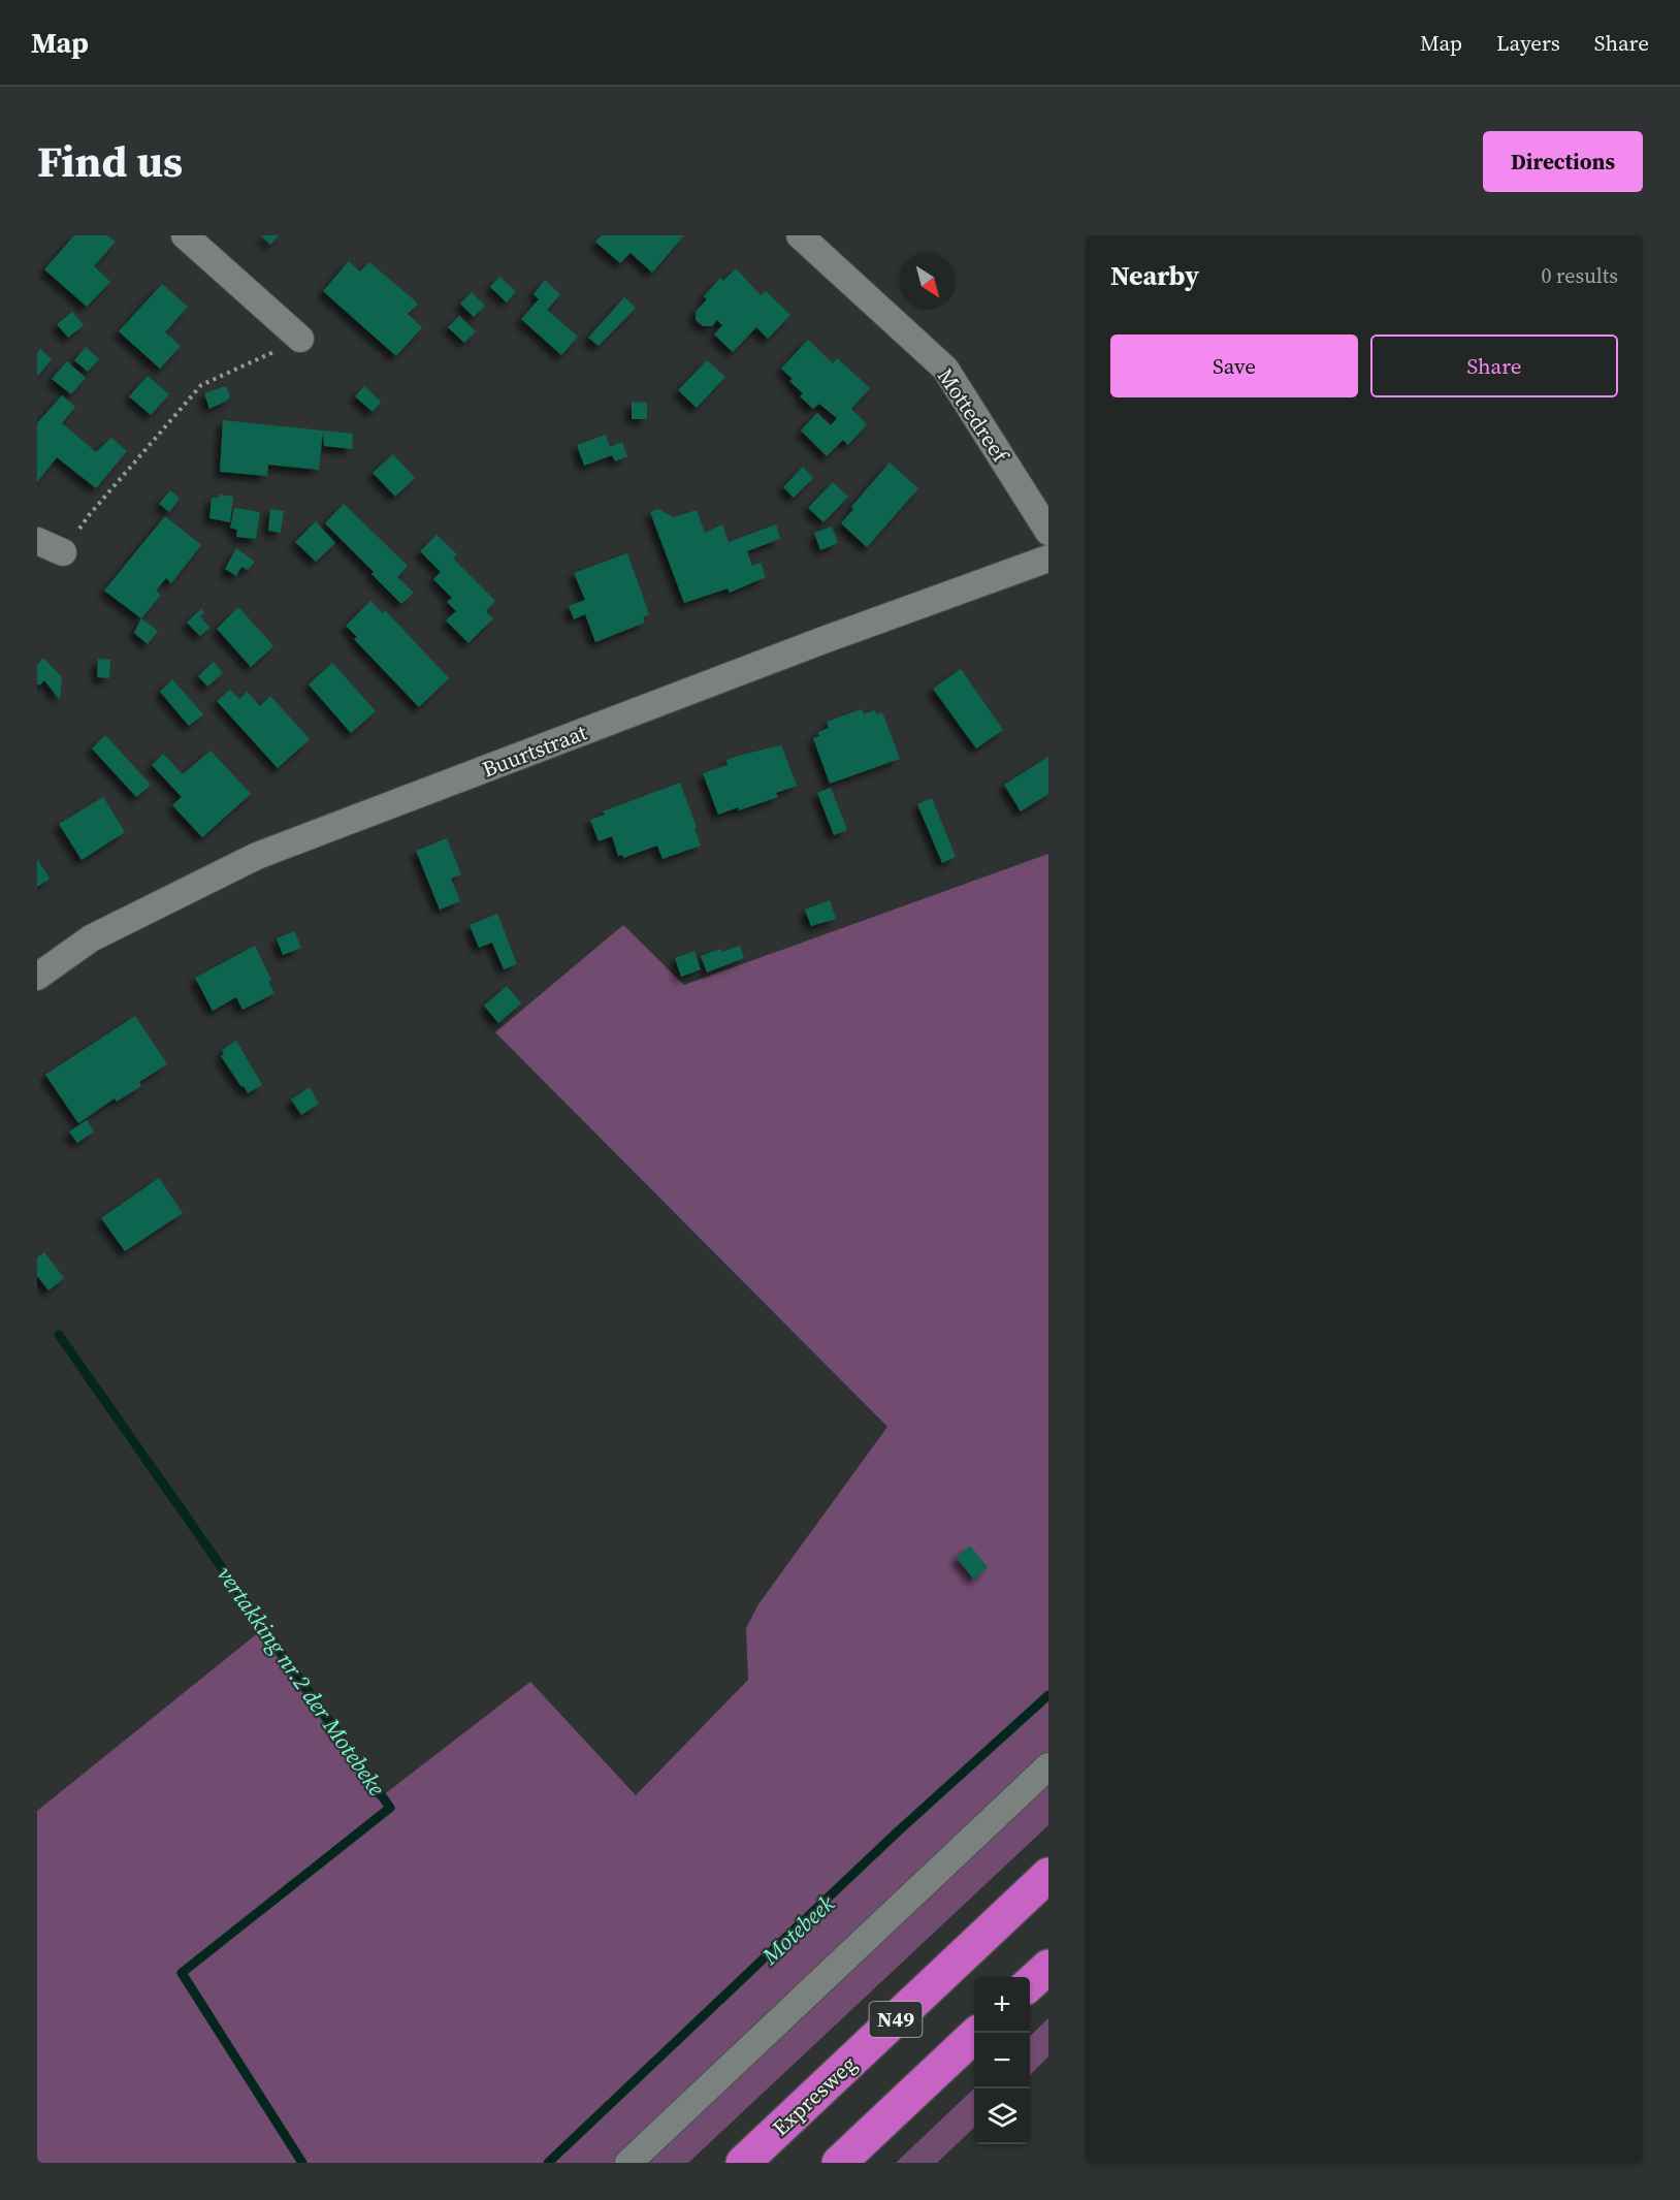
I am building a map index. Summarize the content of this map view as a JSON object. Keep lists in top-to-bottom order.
{
  "streets": {
    "highway": ["N49", "Expresweg"],
    "street": ["Mottedreef", "Buurtstraat"]
  },
  "water": ["vertakking nr.2 der Motebeke", "Motebeek"],
  "north": "bottom right",
  "page": {
    "header": "Map",
    "nav": ["Map", "Layers", "Share"],
    "title": "Find us",
    "buttons": [
      "Directions",
      ["Save", "Share"]
    ],
    "heading": ["Nearby", "0 results"],
    "map_buttons": ["+", "−"]
  }
}
